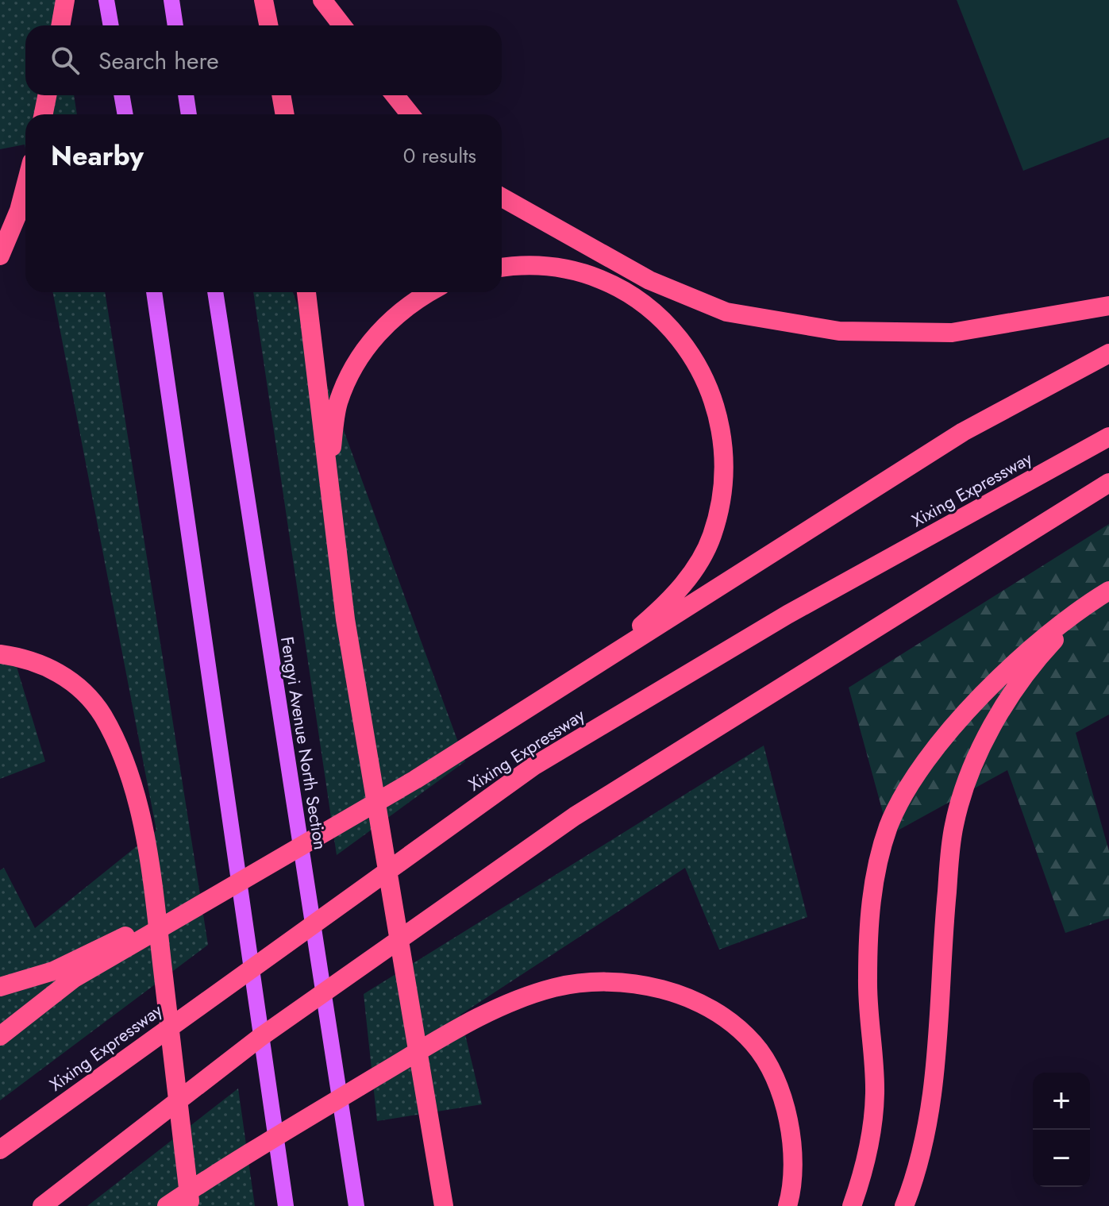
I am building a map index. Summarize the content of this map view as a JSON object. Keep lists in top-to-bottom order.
{
  "streets": {
    "highway": ["Xixing Expressway"],
    "main road": ["Fengyi Avenue North Section"]
  },
  "page": {
    "search": "Search here",
    "heading": ["Nearby", "0 results"],
    "map_buttons": ["+", "−"]
  }
}
